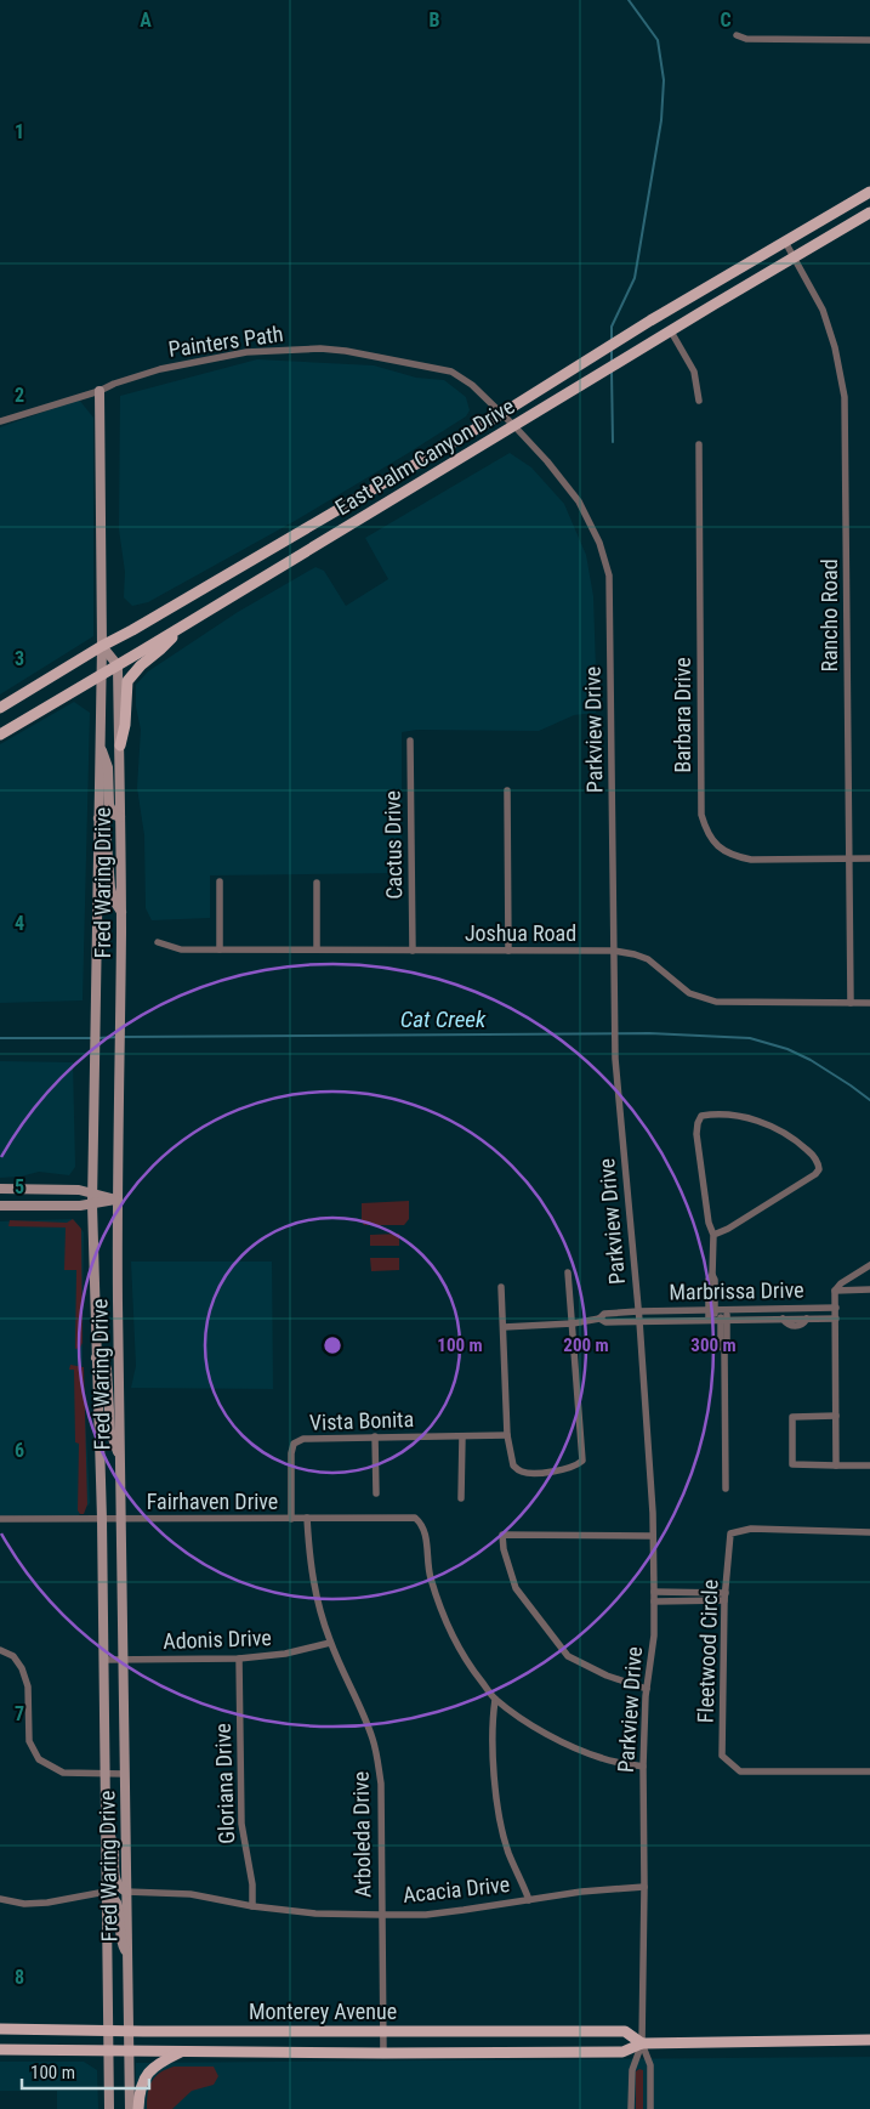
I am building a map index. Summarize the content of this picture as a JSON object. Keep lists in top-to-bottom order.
{
  "streets": {
    "main road": ["East Palm Canyon Drive", "Fred Waring Drive", "Monterey Avenue"],
    "street": [
      "Painters Path",
      "Rancho Road",
      "Barbara Drive",
      "Parkview Drive",
      "Cactus Drive",
      "Joshua Road",
      "Marbrissa Drive",
      "Vista Bonita",
      "Fairhaven Drive",
      "Adonis Drive",
      "Fleetwood Circle",
      "Gloriana Drive",
      "Arboleda Drive",
      "Acacia Drive"
    ]
  },
  "crossings": [
    ["Painters Path", "East Palm Canyon Drive"],
    ["Painters Path", "Parkview Drive"],
    ["Painters Path", "Fred Waring Drive"],
    ["East Palm Canyon Drive", "Rancho Road"],
    ["East Palm Canyon Drive", "Parkview Drive"],
    ["East Palm Canyon Drive", "Fred Waring Drive"],
    ["Rancho Road", "Barbara Drive"],
    ["Rancho Road", "Joshua Road"],
    ["Parkview Drive", "Joshua Road"],
    ["Parkview Drive", "Marbrissa Drive"],
    ["Parkview Drive", "Acacia Drive"],
    ["Parkview Drive", "Monterey Avenue"],
    ["Cactus Drive", "Joshua Road"],
    ["Fred Waring Drive", "Fairhaven Drive"],
    ["Fred Waring Drive", "Adonis Drive"],
    ["Fred Waring Drive", "Acacia Drive"],
    ["Fred Waring Drive", "Monterey Avenue"],
    ["Vista Bonita", "Fairhaven Drive"],
    ["Fairhaven Drive", "Arboleda Drive"],
    ["Adonis Drive", "Gloriana Drive"],
    ["Adonis Drive", "Arboleda Drive"],
    ["Gloriana Drive", "Acacia Drive"],
    ["Arboleda Drive", "Acacia Drive"],
    ["Arboleda Drive", "Monterey Avenue"]
  ],
  "water": ["Cat Creek"],
  "scale_bar": "100 m",
  "grid": {
    "columns": ["A", "B", "C"],
    "rows": [
      "1",
      "2",
      "3",
      "4",
      "5",
      "6",
      "7",
      "8"
    ]
  },
  "rings": ["100 m", "200 m", "300 m"]
}
